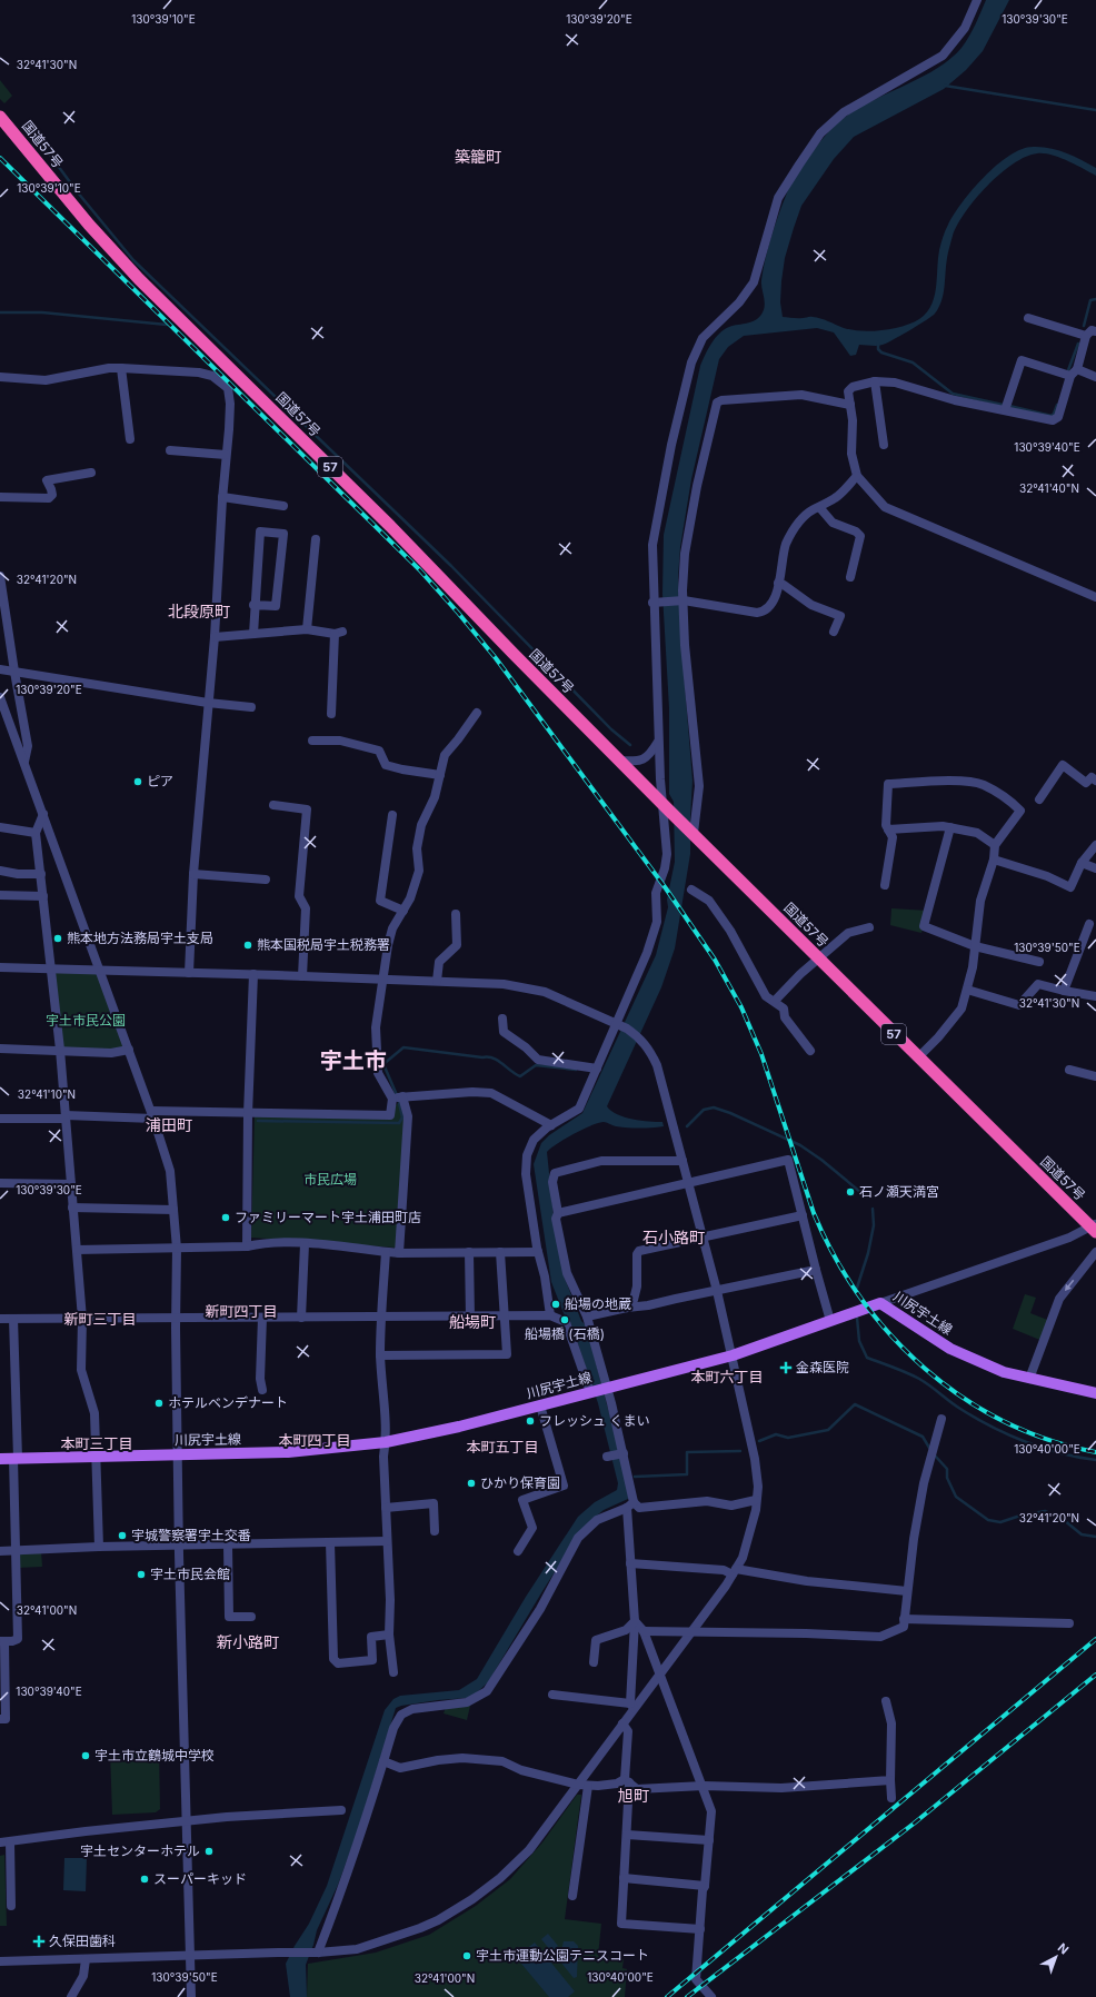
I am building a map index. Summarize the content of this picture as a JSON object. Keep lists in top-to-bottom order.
{
  "streets": {
    "highway": ["国道57号", "57"],
    "main road": ["川尻宇土線"]
  },
  "districts": [
    "築籠町",
    "北段原町",
    "宇土市",
    "浦田町",
    "石小路町",
    "新町四丁目",
    "新町三丁目",
    "船場町",
    "本町六丁目",
    "本町四丁目",
    "本町三丁目",
    "本町五丁目",
    "新小路町",
    "旭町"
  ],
  "parks": ["宇土市民公園", "市民広場"],
  "places": {
    "other": [
      "ピア",
      "熊本地方法務局宇土支局",
      "熊本国税局宇土税務署",
      "石ノ瀬天満宮",
      "ファミリーマート宇土浦田町店",
      "船場の地蔵",
      "船場橋 (石橋)",
      "ホテルベンデナート",
      "フレッシュ くまい",
      "ひかり保育園",
      "宇城警察署宇土交番",
      "宇土市民会館",
      "宇土市立鶴城中学校",
      "宇土センターホテル",
      "スーパーキッド",
      "宇土市運動公園テニスコート"
    ],
    "health": ["金森医院", "久保田歯科"]
  },
  "north": "top right",
  "coordinates": [
    "130°39'10\"E",
    "130°39'20\"E",
    "130°39'30\"E",
    "32°41'30\"N",
    "130°39'40\"E",
    "32°41'40\"N",
    "32°41'20\"N",
    "130°39'50\"E",
    "32°41'10\"N",
    "130°40'00\"E",
    "32°41'00\"N"
  ]
}
